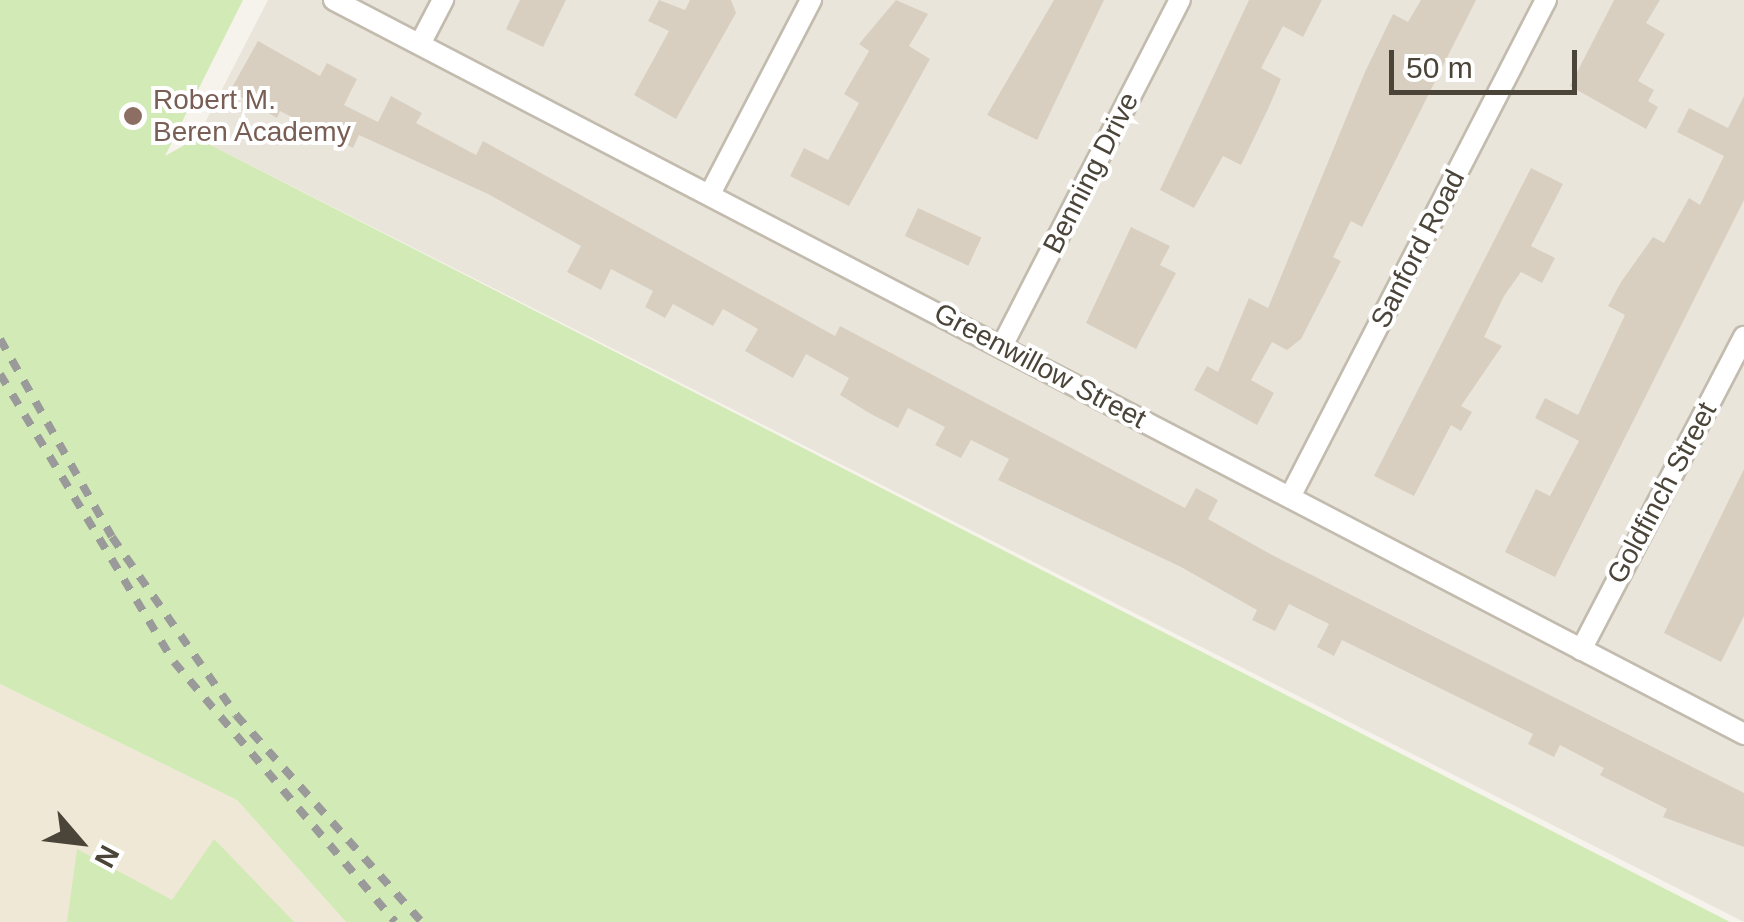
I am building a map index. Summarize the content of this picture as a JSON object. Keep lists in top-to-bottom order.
{
  "streets": {
    "street": [
      "Benning Drive",
      "Sanford Road",
      "Greenwillow Street",
      "Goldfinch Street"
    ]
  },
  "crossings": [
    ["Benning Drive", "Greenwillow Street"],
    ["Sanford Road", "Greenwillow Street"],
    ["Greenwillow Street", "Goldfinch Street"]
  ],
  "places": ["Robert M. Beren Academy"],
  "scale_bar": "50 m",
  "north": "bottom right"
}
